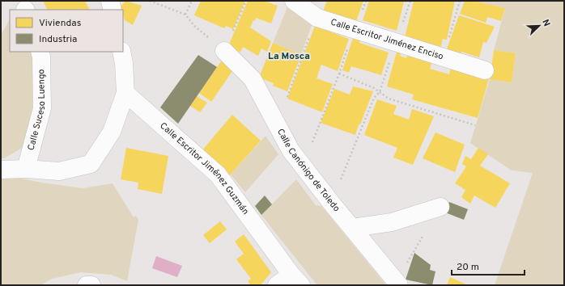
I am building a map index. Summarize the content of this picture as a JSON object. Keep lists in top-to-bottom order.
{
  "streets": {
    "street": [
      "Calle Escritor Jiménez Enciso",
      "Calle Suceso Luengo",
      "Calle Escritor Jiménez Guzmán",
      "Calle Canónigo de Toledo"
    ]
  },
  "districts": ["La Mosca"],
  "legend": ["Viviendas", "Industria"],
  "scale_bar": "20 m",
  "north": "top right"
}
